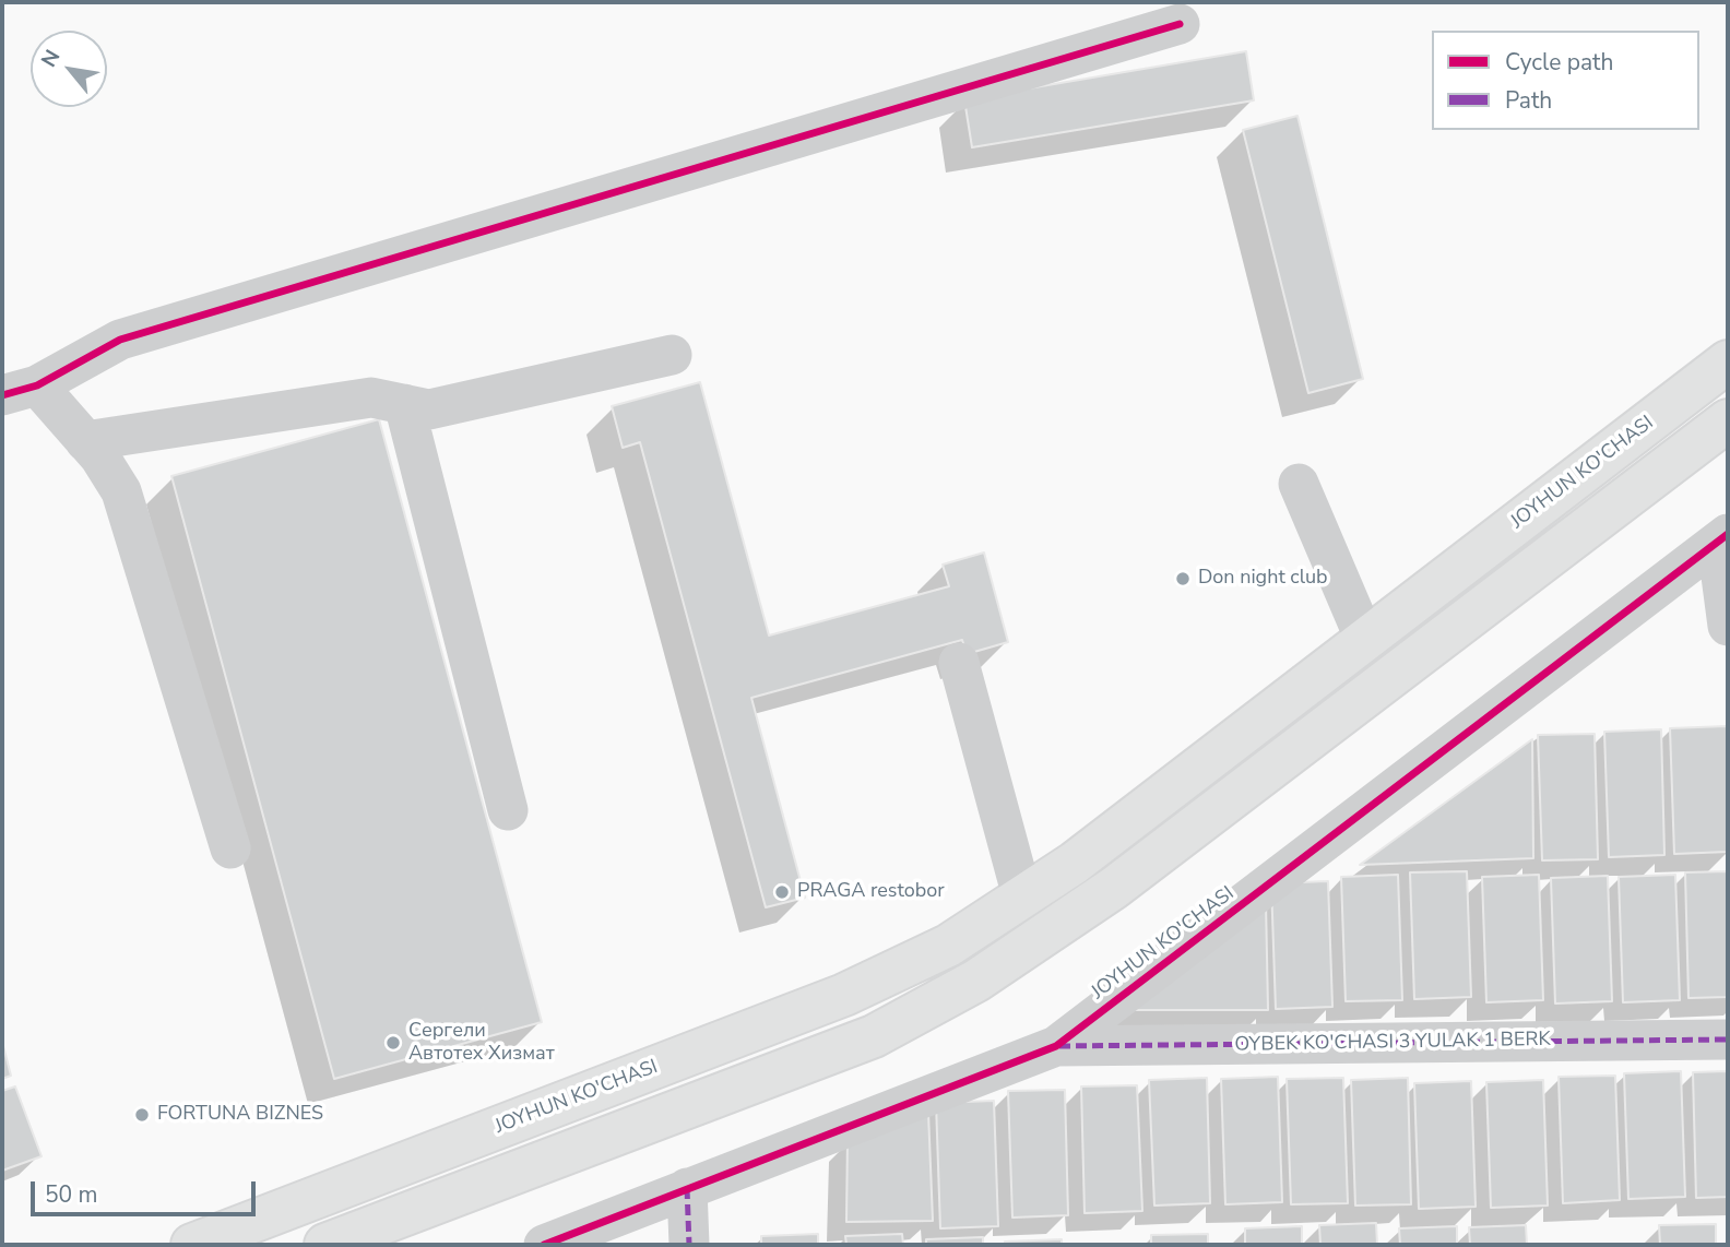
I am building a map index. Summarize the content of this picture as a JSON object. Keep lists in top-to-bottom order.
{
  "streets": {
    "main road": ["JOYHUN KO'CHASI"],
    "street": ["OYBEK KO'CHASI 3 YULAK 1 BERK"]
  },
  "crossings": [
    ["JOYHUN KO'CHASI", "OYBEK KO'CHASI 3 YULAK 1 BERK"]
  ],
  "places": [
    "Don night club",
    "PRAGA restobor",
    "Сергели Автотех Хизмат",
    "FORTUNA BIZNES"
  ],
  "legend": ["Cycle path", "Path"],
  "scale_bar": "50 m",
  "north": "top left"
}
